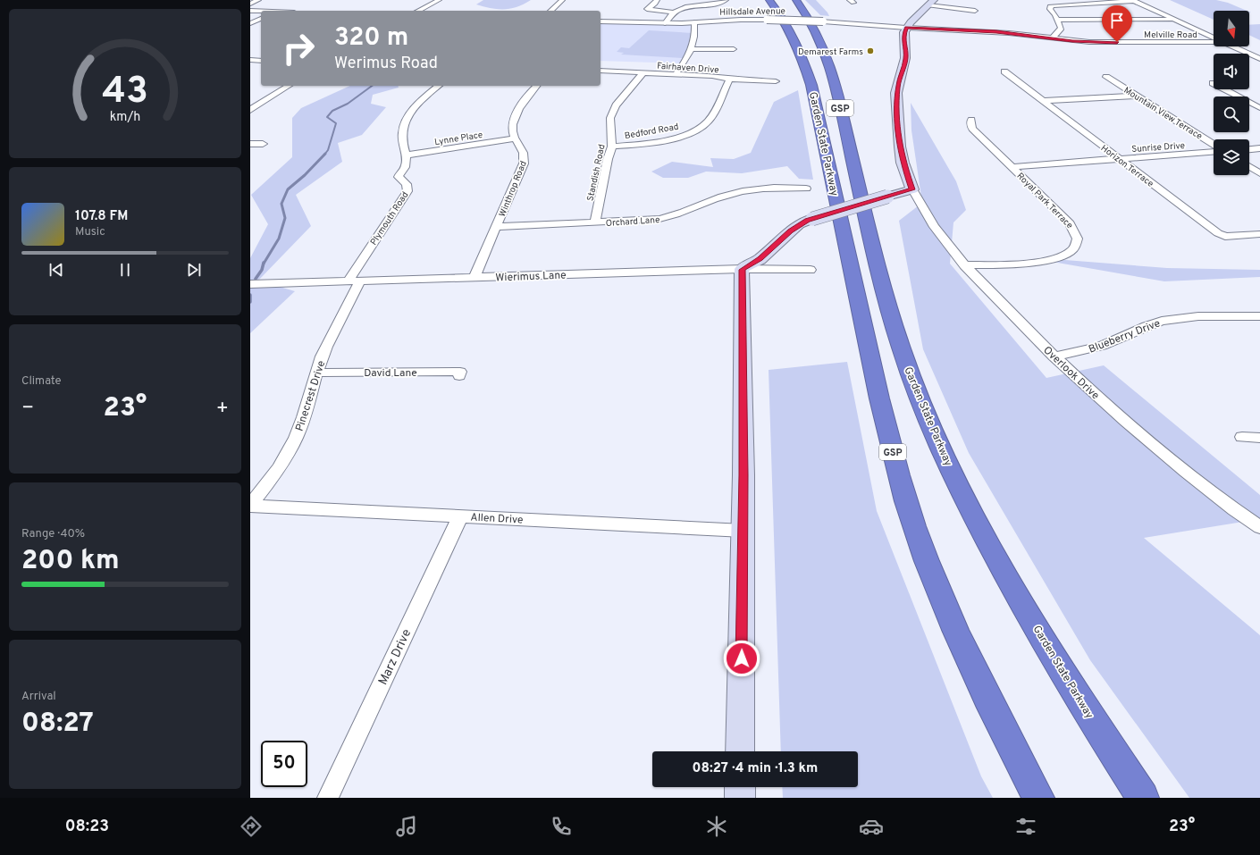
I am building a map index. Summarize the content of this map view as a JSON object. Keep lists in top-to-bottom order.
{
  "streets": {
    "highway": ["GSP", "Garden State Parkway"],
    "street": [
      "Hillsdale Avenue",
      "Melville Road",
      "Fairhaven Drive",
      "Mountain View Terrace",
      "Bedford Road",
      "Lynne Place",
      "Sunrise Drive",
      "Horizon Terrace",
      "Standish Road",
      "Winthrop Road",
      "Royal Park Terrace",
      "Plymouth Road",
      "Orchard Lane",
      "Wierimus Lane",
      "Blueberry Drive",
      "David Lane",
      "Overlook Drive",
      "Pinecrest Drive",
      "Allen Drive",
      "Marz Drive"
    ]
  },
  "crossings": [
    ["Hillsdale Avenue", "Melville Road"],
    ["Fairhaven Drive", "Bedford Road"],
    ["Fairhaven Drive", "Standish Road"],
    ["Bedford Road", "Standish Road"],
    ["Lynne Place", "Winthrop Road"],
    ["Lynne Place", "Plymouth Road"],
    ["Sunrise Drive", "Horizon Terrace"],
    ["Sunrise Drive", "Royal Park Terrace"],
    ["Standish Road", "Orchard Lane"],
    ["Winthrop Road", "Orchard Lane"],
    ["Winthrop Road", "Wierimus Lane"],
    ["Royal Park Terrace", "Overlook Drive"],
    ["Plymouth Road", "Wierimus Lane"],
    ["Plymouth Road", "Pinecrest Drive"],
    ["Wierimus Lane", "Pinecrest Drive"],
    ["Blueberry Drive", "Overlook Drive"],
    ["David Lane", "Pinecrest Drive"],
    ["Pinecrest Drive", "Allen Drive"],
    ["Allen Drive", "Marz Drive"]
  ],
  "places": ["Demarest Farms"],
  "north": "bottom",
  "page": {
    "turn": ["320 m", "Werimus Road"],
    "song": ["107.8 FM", "Music"],
    "tile": [
      "Climate",
      ["Range · 40%", "200 km"],
      ["Arrival", "08:27"]
    ],
    "heat": ["−", "23°", "+"],
    "limit": "50",
    "trip": "08:27 · 4 min · 1.3 km",
    "tabs": ["08:23", "23°"],
    "gauge": ["43", "km/h"]
  }
}
